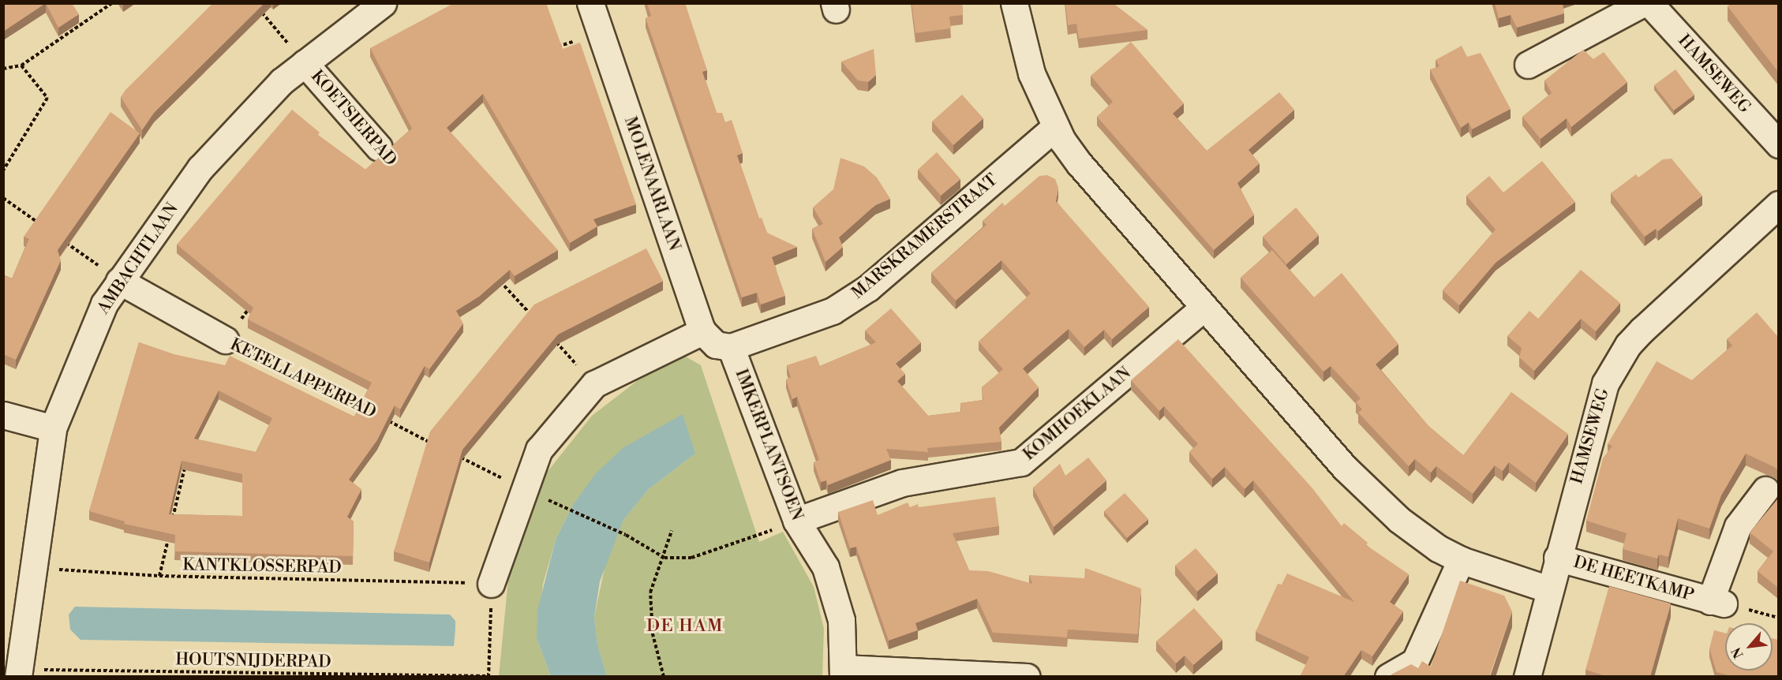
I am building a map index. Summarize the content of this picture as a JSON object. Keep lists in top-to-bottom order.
{
  "streets": {
    "street": [
      "HAMSEWEG",
      "KOETSIERPAD",
      "MOLENAARLAAN",
      "MARSKRAMERSTRAAT",
      "AMBACHTLAAN",
      "KETELLAPPERPAD",
      "KOMHOEKLAAN",
      "IMKERPLANTSOEN",
      "DE HEETKAMP"
    ],
    "path": ["KANTKLOSSERPAD", "HOUTSNIJDERPAD"]
  },
  "crossings": [
    ["HAMSEWEG", "DE HEETKAMP"],
    ["KOETSIERPAD", "AMBACHTLAAN"],
    ["MARSKRAMERSTRAAT", "IMKERPLANTSOEN"],
    ["AMBACHTLAAN", "KETELLAPPERPAD"],
    ["AMBACHTLAAN", "KANTKLOSSERPAD"],
    ["AMBACHTLAAN", "HOUTSNIJDERPAD"],
    ["KOMHOEKLAAN", "IMKERPLANTSOEN"]
  ],
  "districts": ["DE HAM"],
  "north": "bottom left"
}
